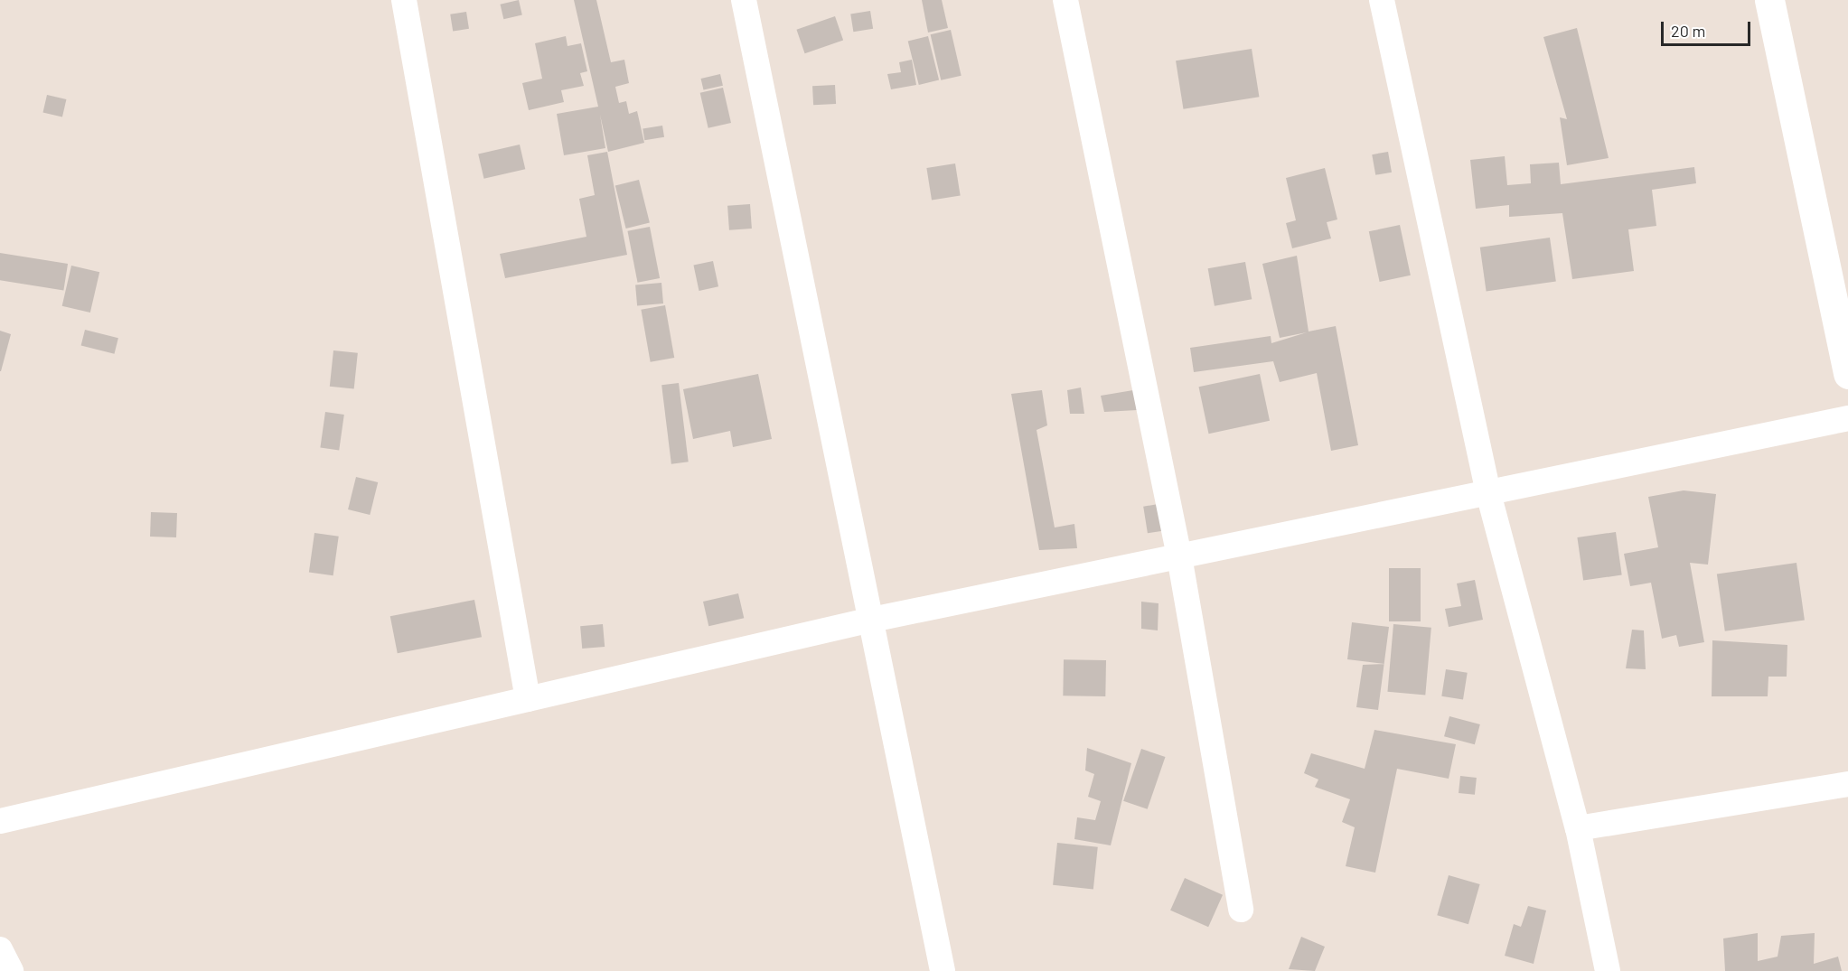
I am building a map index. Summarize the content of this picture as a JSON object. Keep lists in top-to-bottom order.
{
  "scale_bar": "20 m"
}
